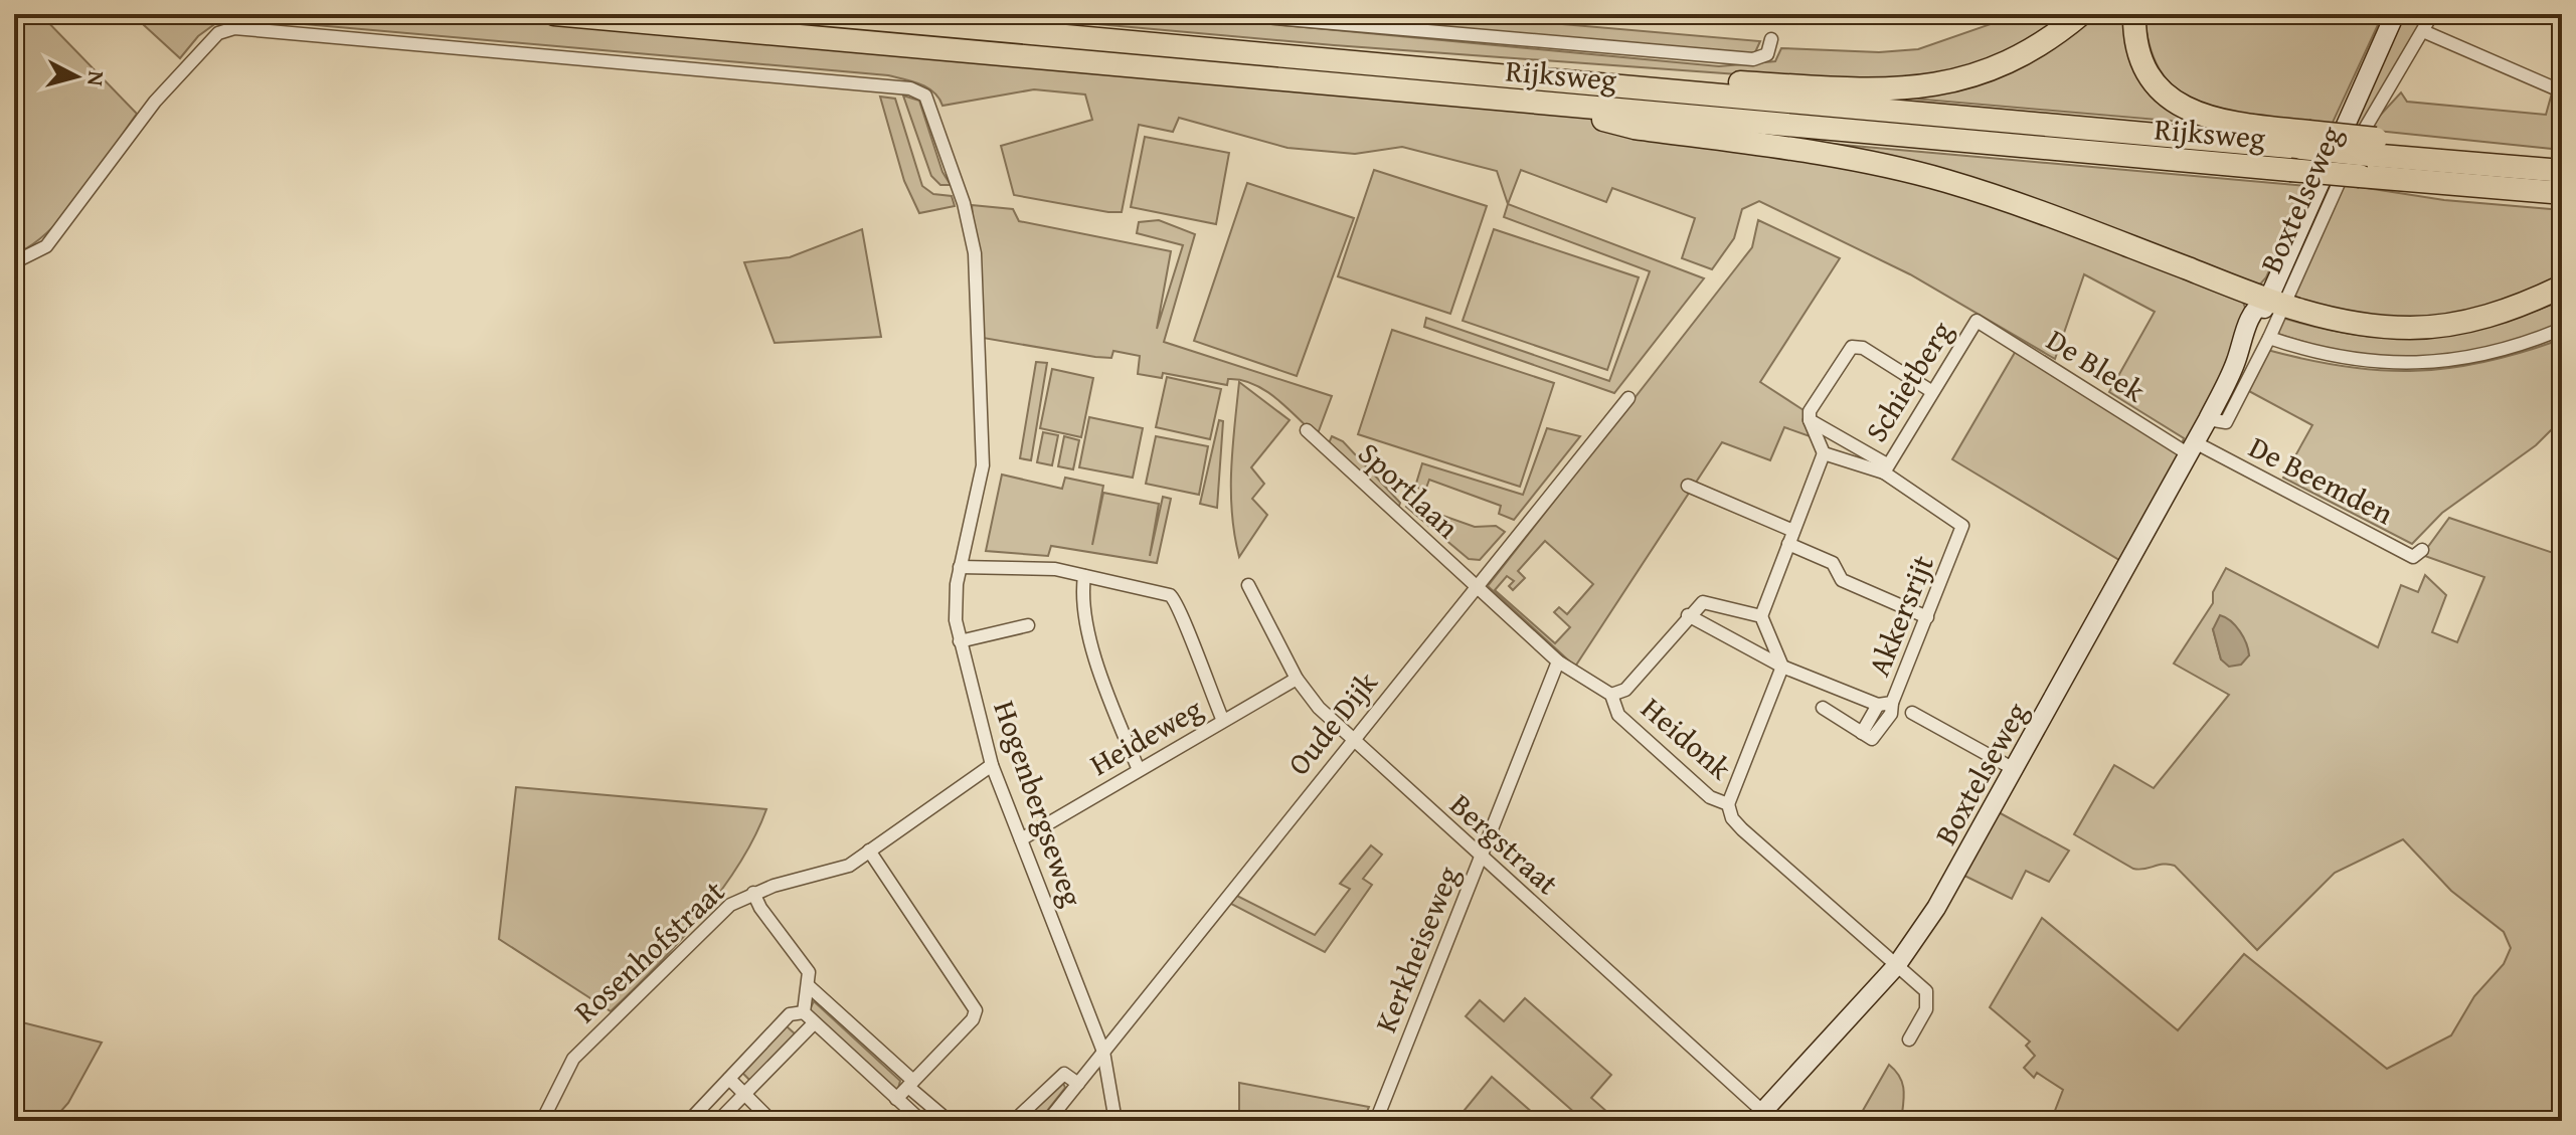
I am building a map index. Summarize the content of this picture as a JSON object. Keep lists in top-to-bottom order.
{
  "streets": {
    "highway": ["Rijksweg"],
    "street": [
      "Boxtelseweg",
      "De Bleek",
      "Schietberg",
      "De Beemden",
      "Sportlaan",
      "Akkersrijt",
      "Oude Dijk",
      "Heideweg",
      "Heidonk",
      "Hogenbergseweg",
      "Bergstraat",
      "Kerkheiseweg",
      "Rosenhofstraat"
    ]
  },
  "crossings": [
    ["Boxtelseweg", "De Bleek"],
    ["Boxtelseweg", "De Beemden"],
    ["Boxtelseweg", "Heidonk"],
    ["Boxtelseweg", "Bergstraat"],
    ["De Bleek", "Schietberg"],
    ["De Bleek", "De Beemden"],
    ["Schietberg", "Akkersrijt"],
    ["Sportlaan", "Oude Dijk"],
    ["Sportlaan", "Heidonk"],
    ["Oude Dijk", "Heidonk"],
    ["Oude Dijk", "Hogenbergseweg"],
    ["Oude Dijk", "Bergstraat"],
    ["Heideweg", "Hogenbergseweg"],
    ["Heideweg", "Bergstraat"],
    ["Heidonk", "Kerkheiseweg"],
    ["Hogenbergseweg", "Rosenhofstraat"],
    ["Bergstraat", "Kerkheiseweg"]
  ],
  "north": "right"
}
